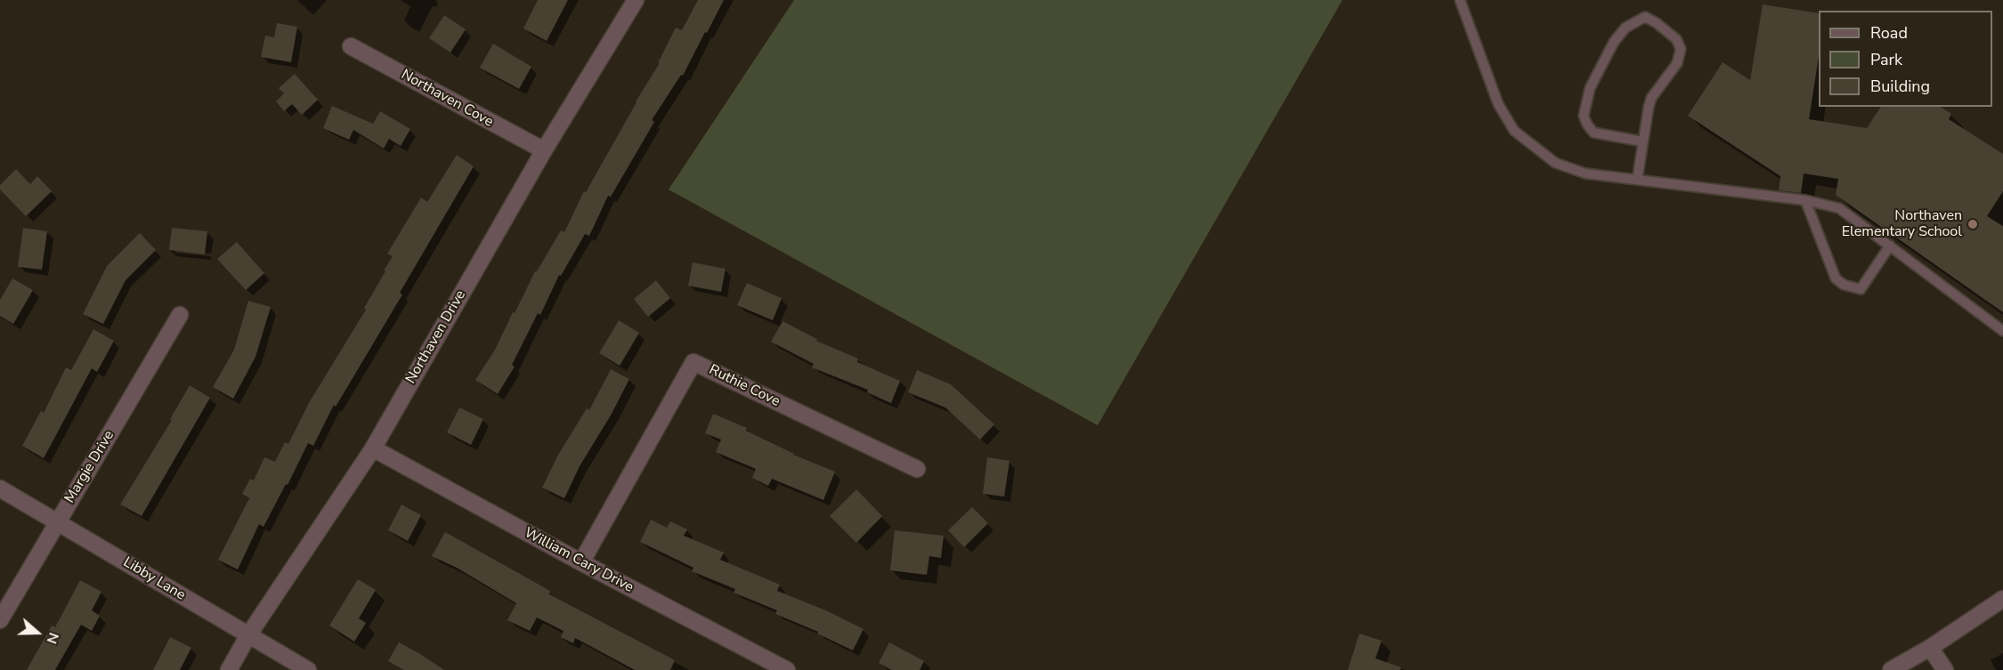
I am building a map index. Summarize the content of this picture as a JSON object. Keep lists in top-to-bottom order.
{
  "streets": {
    "street": [
      "Northaven Cove",
      "Northaven Drive",
      "Ruthie Cove",
      "Margie Drive",
      "William Cary Drive",
      "Libby Lane"
    ]
  },
  "crossings": [
    ["Northaven Cove", "Northaven Drive"],
    ["Northaven Drive", "William Cary Drive"],
    ["Northaven Drive", "Libby Lane"],
    ["Ruthie Cove", "William Cary Drive"],
    ["Margie Drive", "Libby Lane"]
  ],
  "places": ["Northaven Elementary School"],
  "legend": ["Road", "Park", "Building"],
  "north": "right"
}
